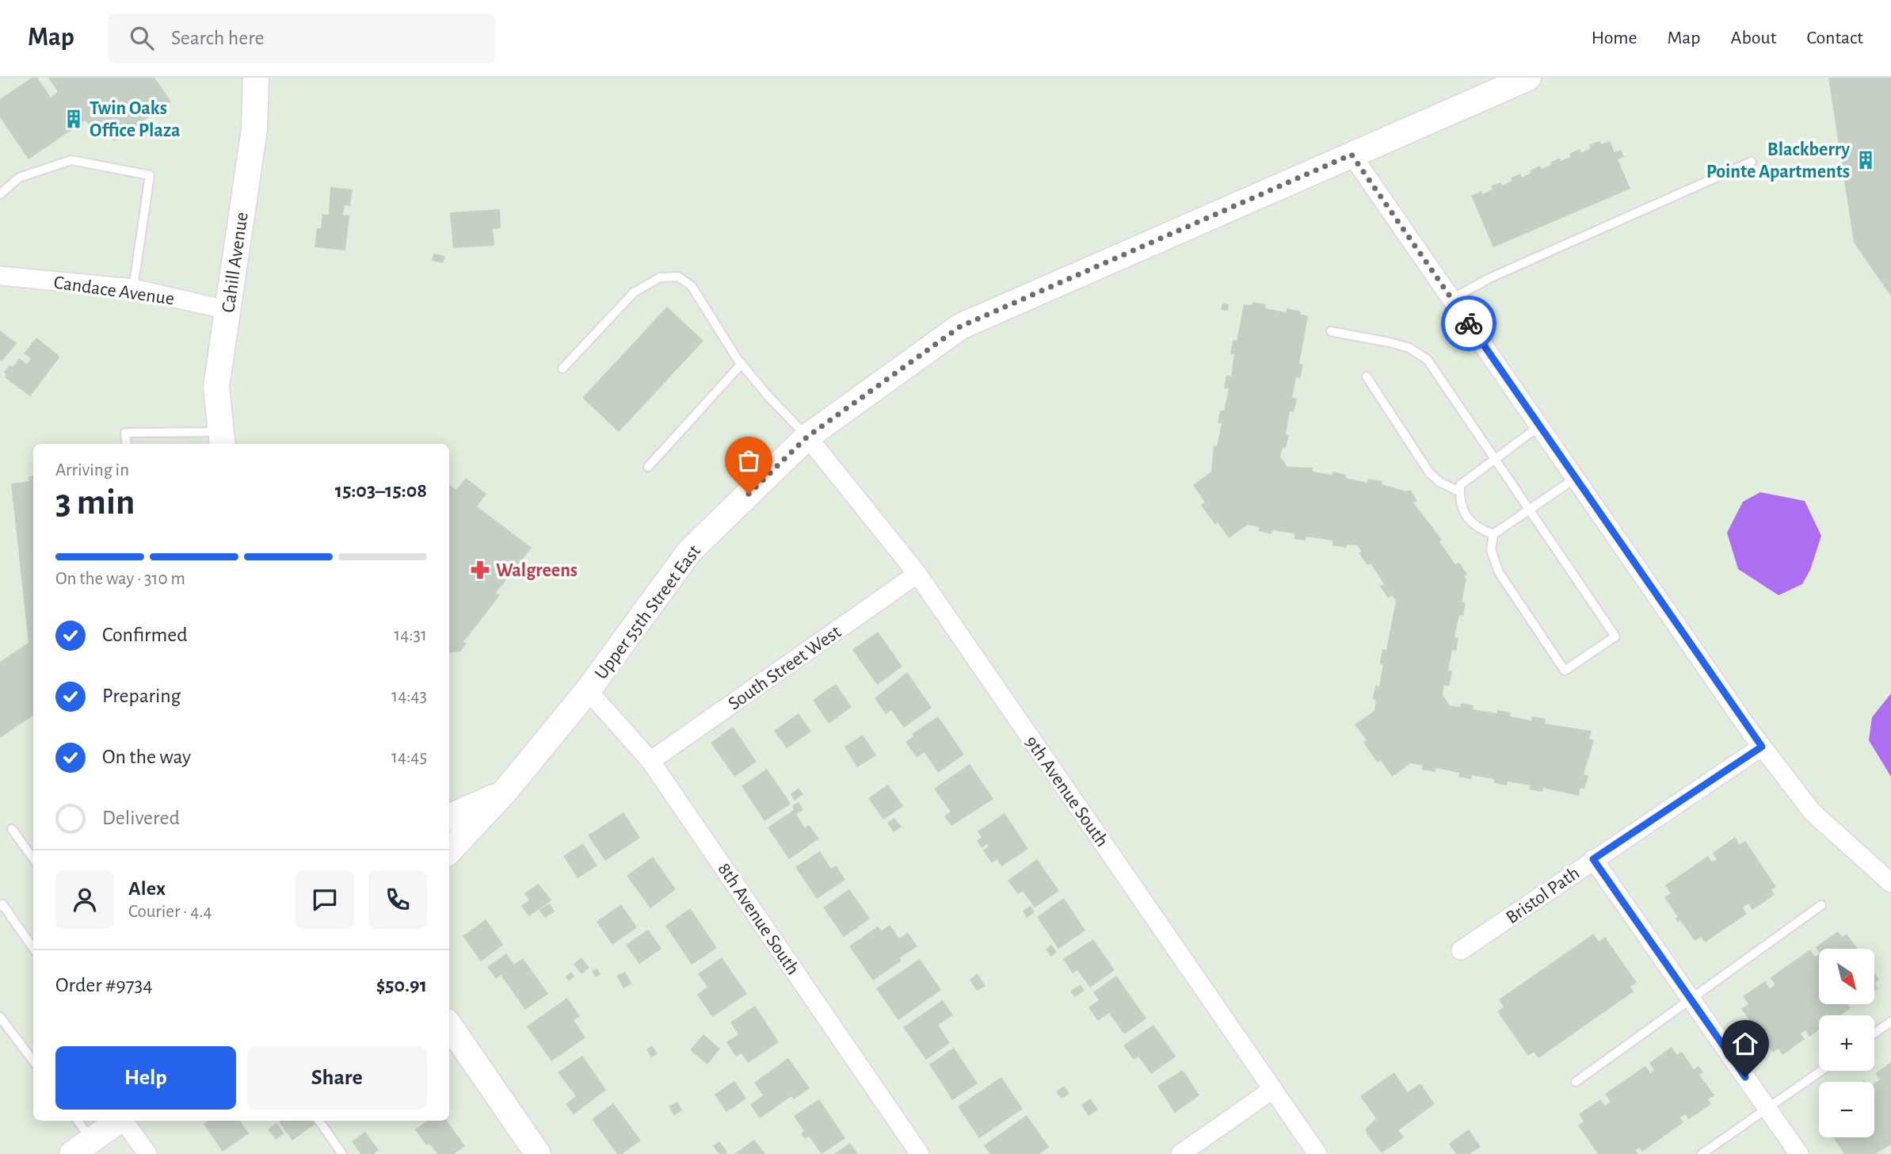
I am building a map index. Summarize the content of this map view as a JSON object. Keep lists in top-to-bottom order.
{
  "streets": {
    "street": [
      "Cahill Avenue",
      "Candace Avenue",
      "Upper 55th Street East",
      "South Street West",
      "9th Avenue South",
      "Bristol Path",
      "8th Avenue South"
    ]
  },
  "crossings": [
    ["Cahill Avenue", "Candace Avenue"],
    ["Upper 55th Street East", "9th Avenue South"],
    ["Upper 55th Street East", "8th Avenue South"],
    ["South Street West", "9th Avenue South"],
    ["South Street West", "8th Avenue South"]
  ],
  "places": {
    "building": ["Twin Oaks Office Plaza", "Blackberry Pointe Apartments"],
    "pharmacy": ["Walgreens"]
  },
  "north": "bottom right",
  "page": {
    "header": "Map",
    "search": "Search here",
    "nav": [
      "Home",
      "Map",
      "About",
      "Contact"
    ],
    "heading": ["3 min", "Arriving in", "15:03–15:08"],
    "panel": [
      "Alex",
      "Courier · 4.4",
      "Order #9734",
      "$50.91"
    ],
    "bar": "On the way · 310 m",
    "list": [
      ["Confirmed", "14:31"],
      ["Preparing", "14:43"],
      ["On the way", "14:45"],
      "Delivered"
    ],
    "map_buttons": ["+", "−"],
    "buttons": ["Help", "Share"]
  }
}
